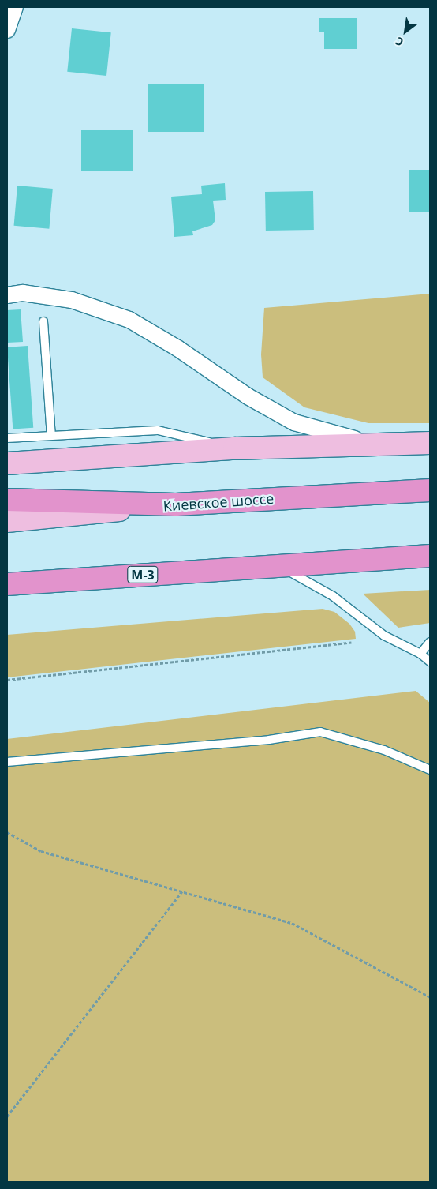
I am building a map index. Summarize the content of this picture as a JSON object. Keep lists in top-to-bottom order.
{
  "streets": {
    "highway": ["Киевское шоссе", "М-3"]
  },
  "north": "bottom left"
}
